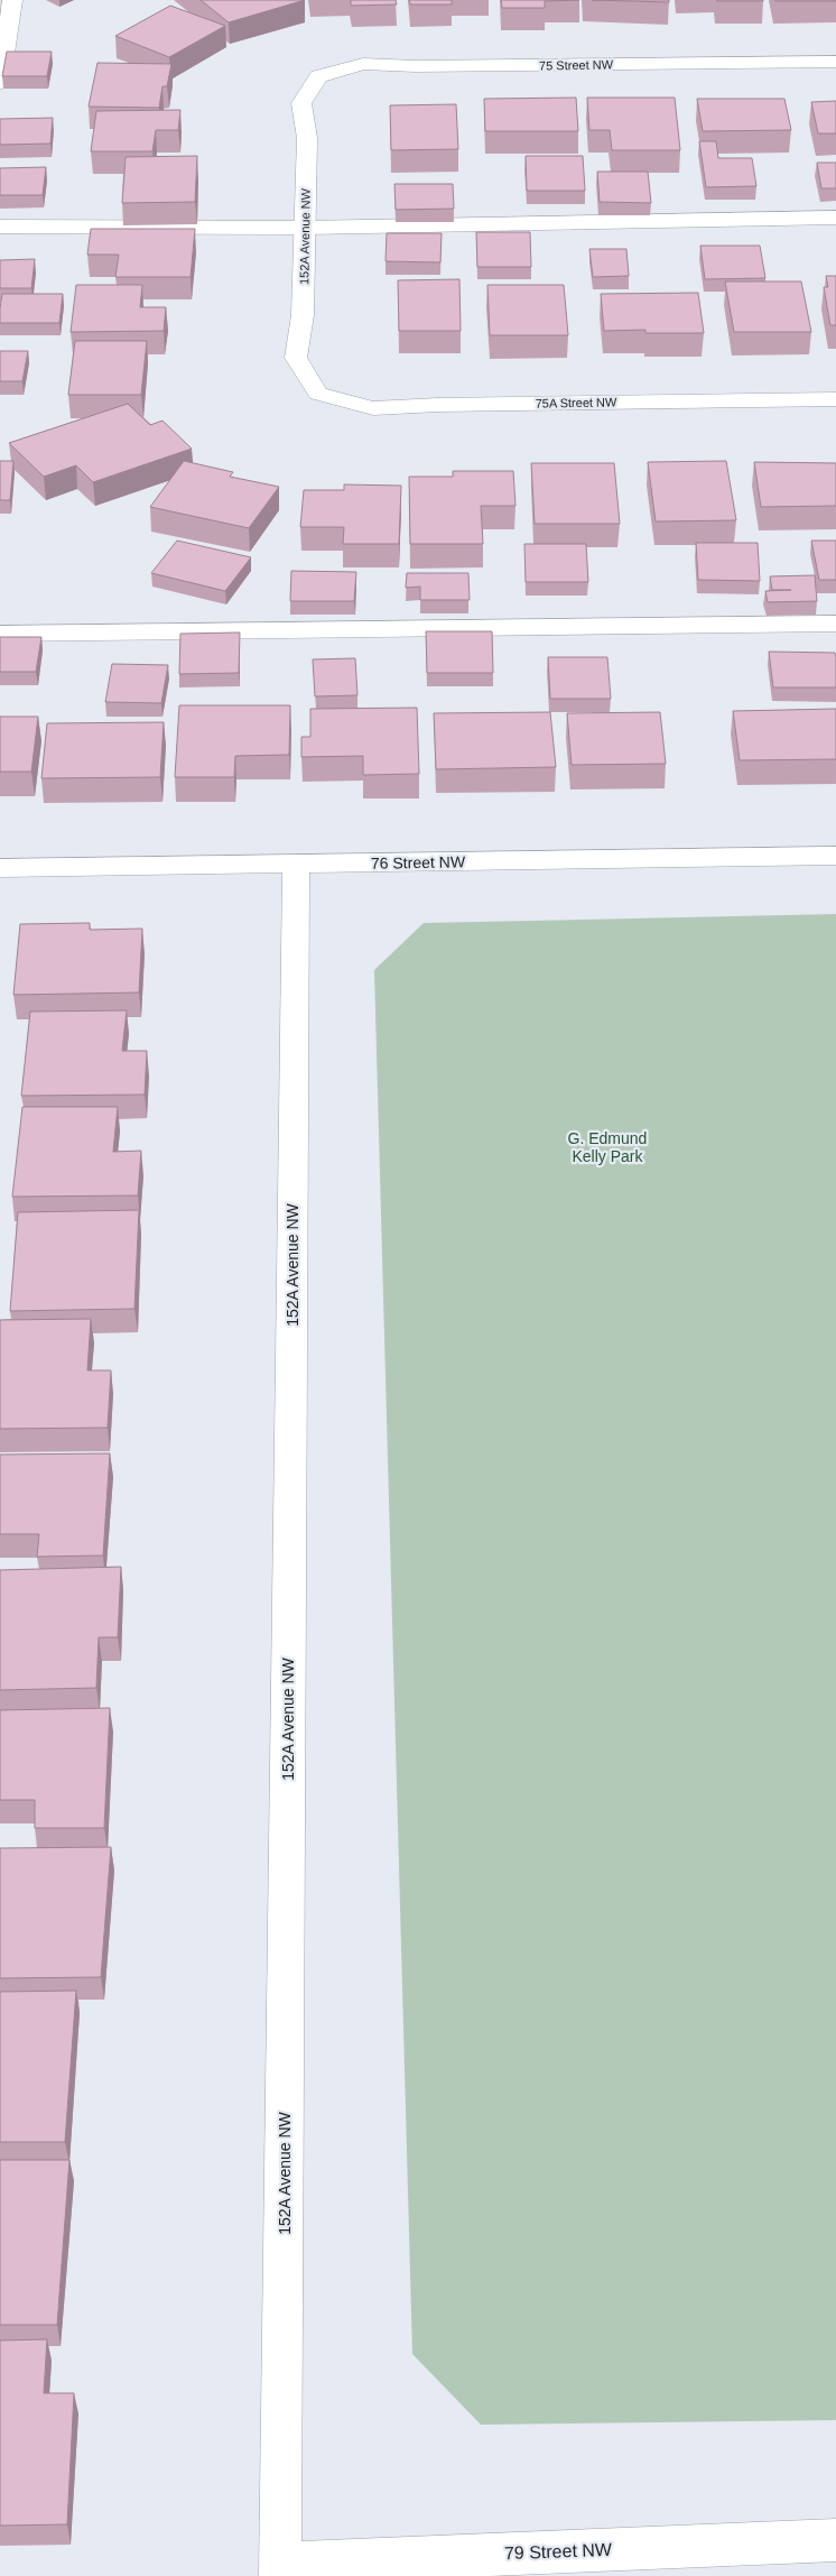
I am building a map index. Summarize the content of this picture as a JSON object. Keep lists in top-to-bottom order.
{
  "streets": {
    "street": [
      "75 Street NW",
      "152A Avenue NW",
      "75A Street NW",
      "76 Street NW",
      "79 Street NW"
    ]
  },
  "crossings": [
    ["75 Street NW", "152A Avenue NW"],
    ["152A Avenue NW", "75A Street NW"],
    ["152A Avenue NW", "76 Street NW"],
    ["152A Avenue NW", "79 Street NW"]
  ],
  "parks": ["G. Edmund Kelly Park"]
}
